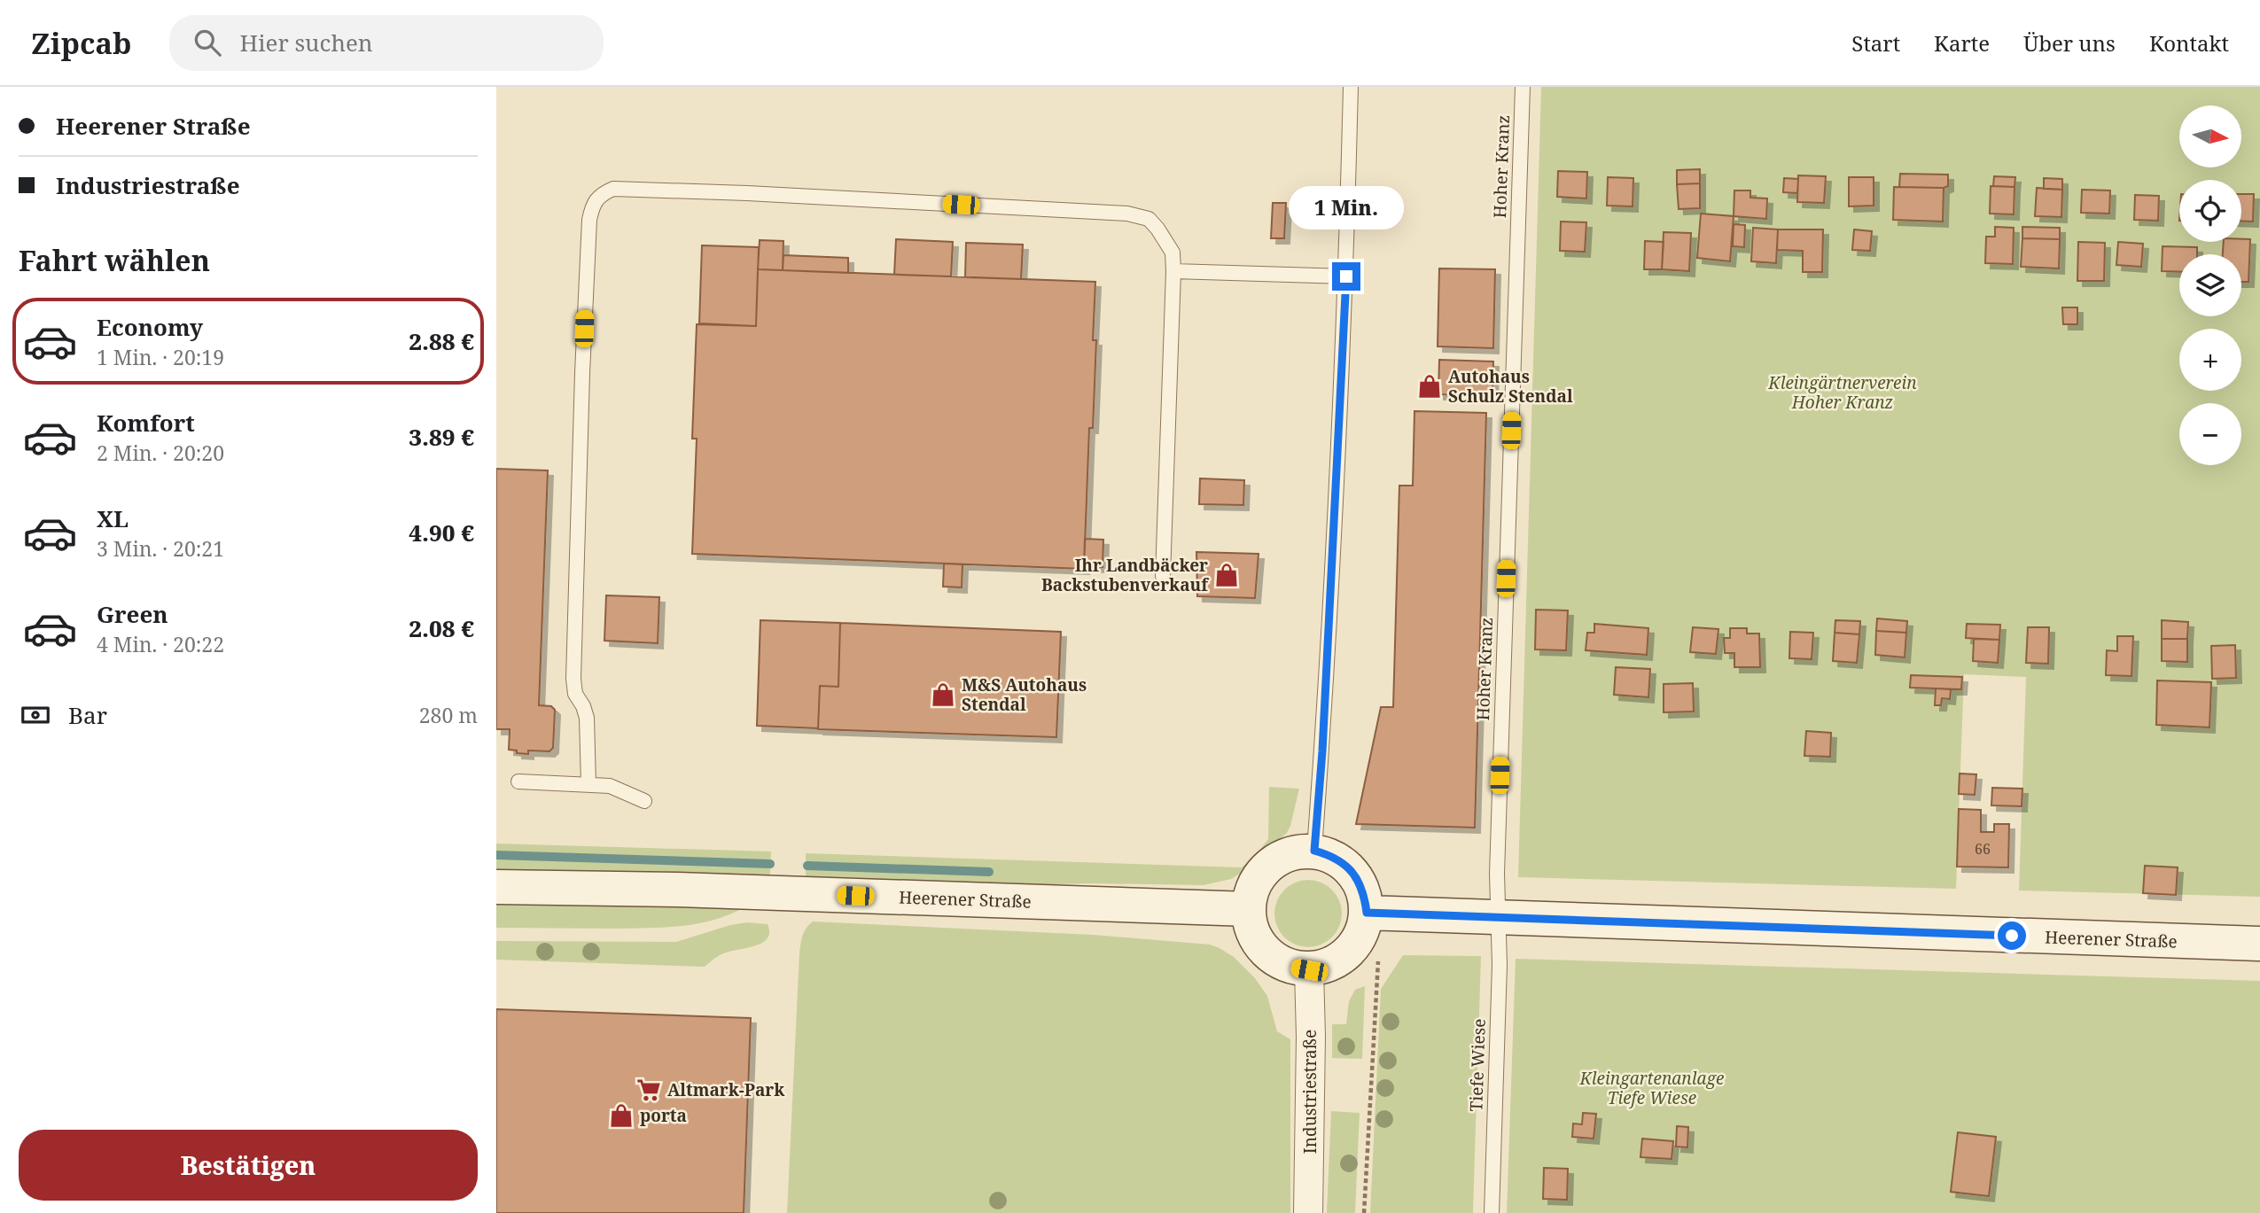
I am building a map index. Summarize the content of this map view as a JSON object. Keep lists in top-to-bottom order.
{
  "streets": {
    "main road": ["Heerener Straße"],
    "street": ["Industriestraße"],
    "lane": ["Hoher Kranz", "Tiefe Wiese"]
  },
  "crossings": [
    ["Hoher Kranz", "Heerener Straße"],
    ["Hoher Kranz", "Tiefe Wiese"],
    ["Heerener Straße", "Tiefe Wiese"],
    ["Heerener Straße", "Industriestraße"]
  ],
  "parks": ["Kleingärtnerverein Hoher Kranz", "Kleingartenanlage Tiefe Wiese"],
  "places": {
    "shop": [
      "Autohaus Schulz Stendal",
      "Ihr Landbäcker Backstubenverkauf",
      "M&S Autohaus Stendal",
      "porta"
    ],
    "supermarket": ["Altmark-Park"]
  },
  "house_numbers": ["66"],
  "north": "right",
  "page": {
    "header": "Zipcab",
    "search": "Hier suchen",
    "nav": [
      "Start",
      "Karte",
      "Über uns",
      "Kontakt"
    ],
    "banner": ["Heerener Straße", "Industriestraße"],
    "map_buttons": ["+", "−"],
    "bubble": "1 Min.",
    "heading": "Fahrt wählen",
    "list": [
      {
        "name": "Economy",
        "note": "1 Min. · 20:19",
        "value": "2.88 €"
      },
      {
        "name": "Komfort",
        "note": "2 Min. · 20:20",
        "value": "3.89 €"
      },
      {
        "name": "XL",
        "note": "3 Min. · 20:21",
        "value": "4.90 €"
      },
      {
        "name": "Green",
        "note": "4 Min. · 20:22",
        "value": "2.08 €"
      }
    ],
    "pay": ["Bar", "280 m"],
    "buttons": "Bestätigen"
  }
}
